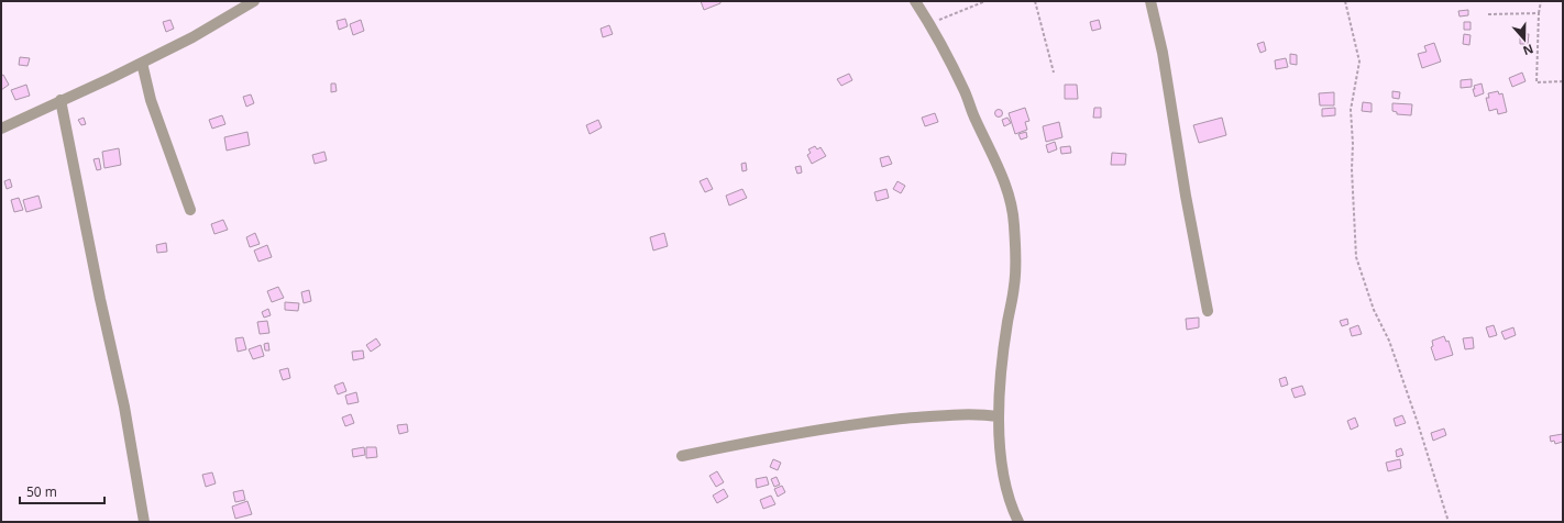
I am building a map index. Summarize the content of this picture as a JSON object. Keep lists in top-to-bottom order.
{
  "scale_bar": "50 m",
  "north": "bottom"
}
